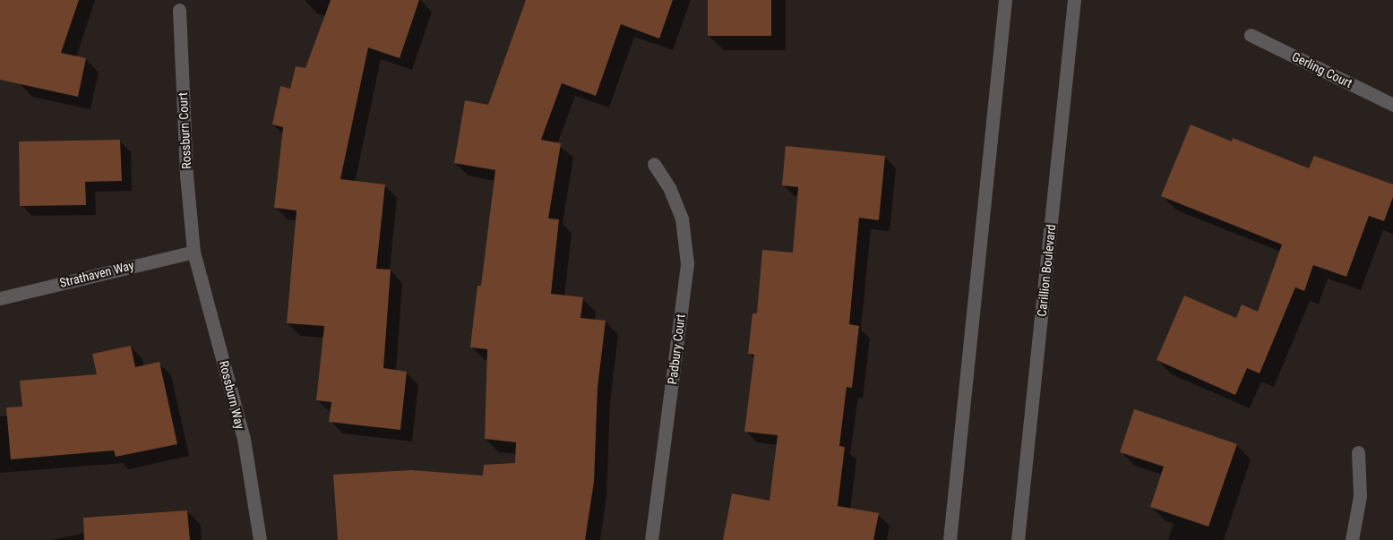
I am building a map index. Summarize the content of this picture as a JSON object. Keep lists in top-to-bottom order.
{
  "streets": {
    "street": [
      "Gerling Court",
      "Rossburn Court",
      "Carillion Boulevard",
      "Strathaven Way",
      "Padbury Court",
      "Rossburn Way"
    ]
  },
  "crossings": [
    ["Rossburn Court", "Strathaven Way"],
    ["Rossburn Court", "Rossburn Way"],
    ["Strathaven Way", "Rossburn Way"]
  ]
}
